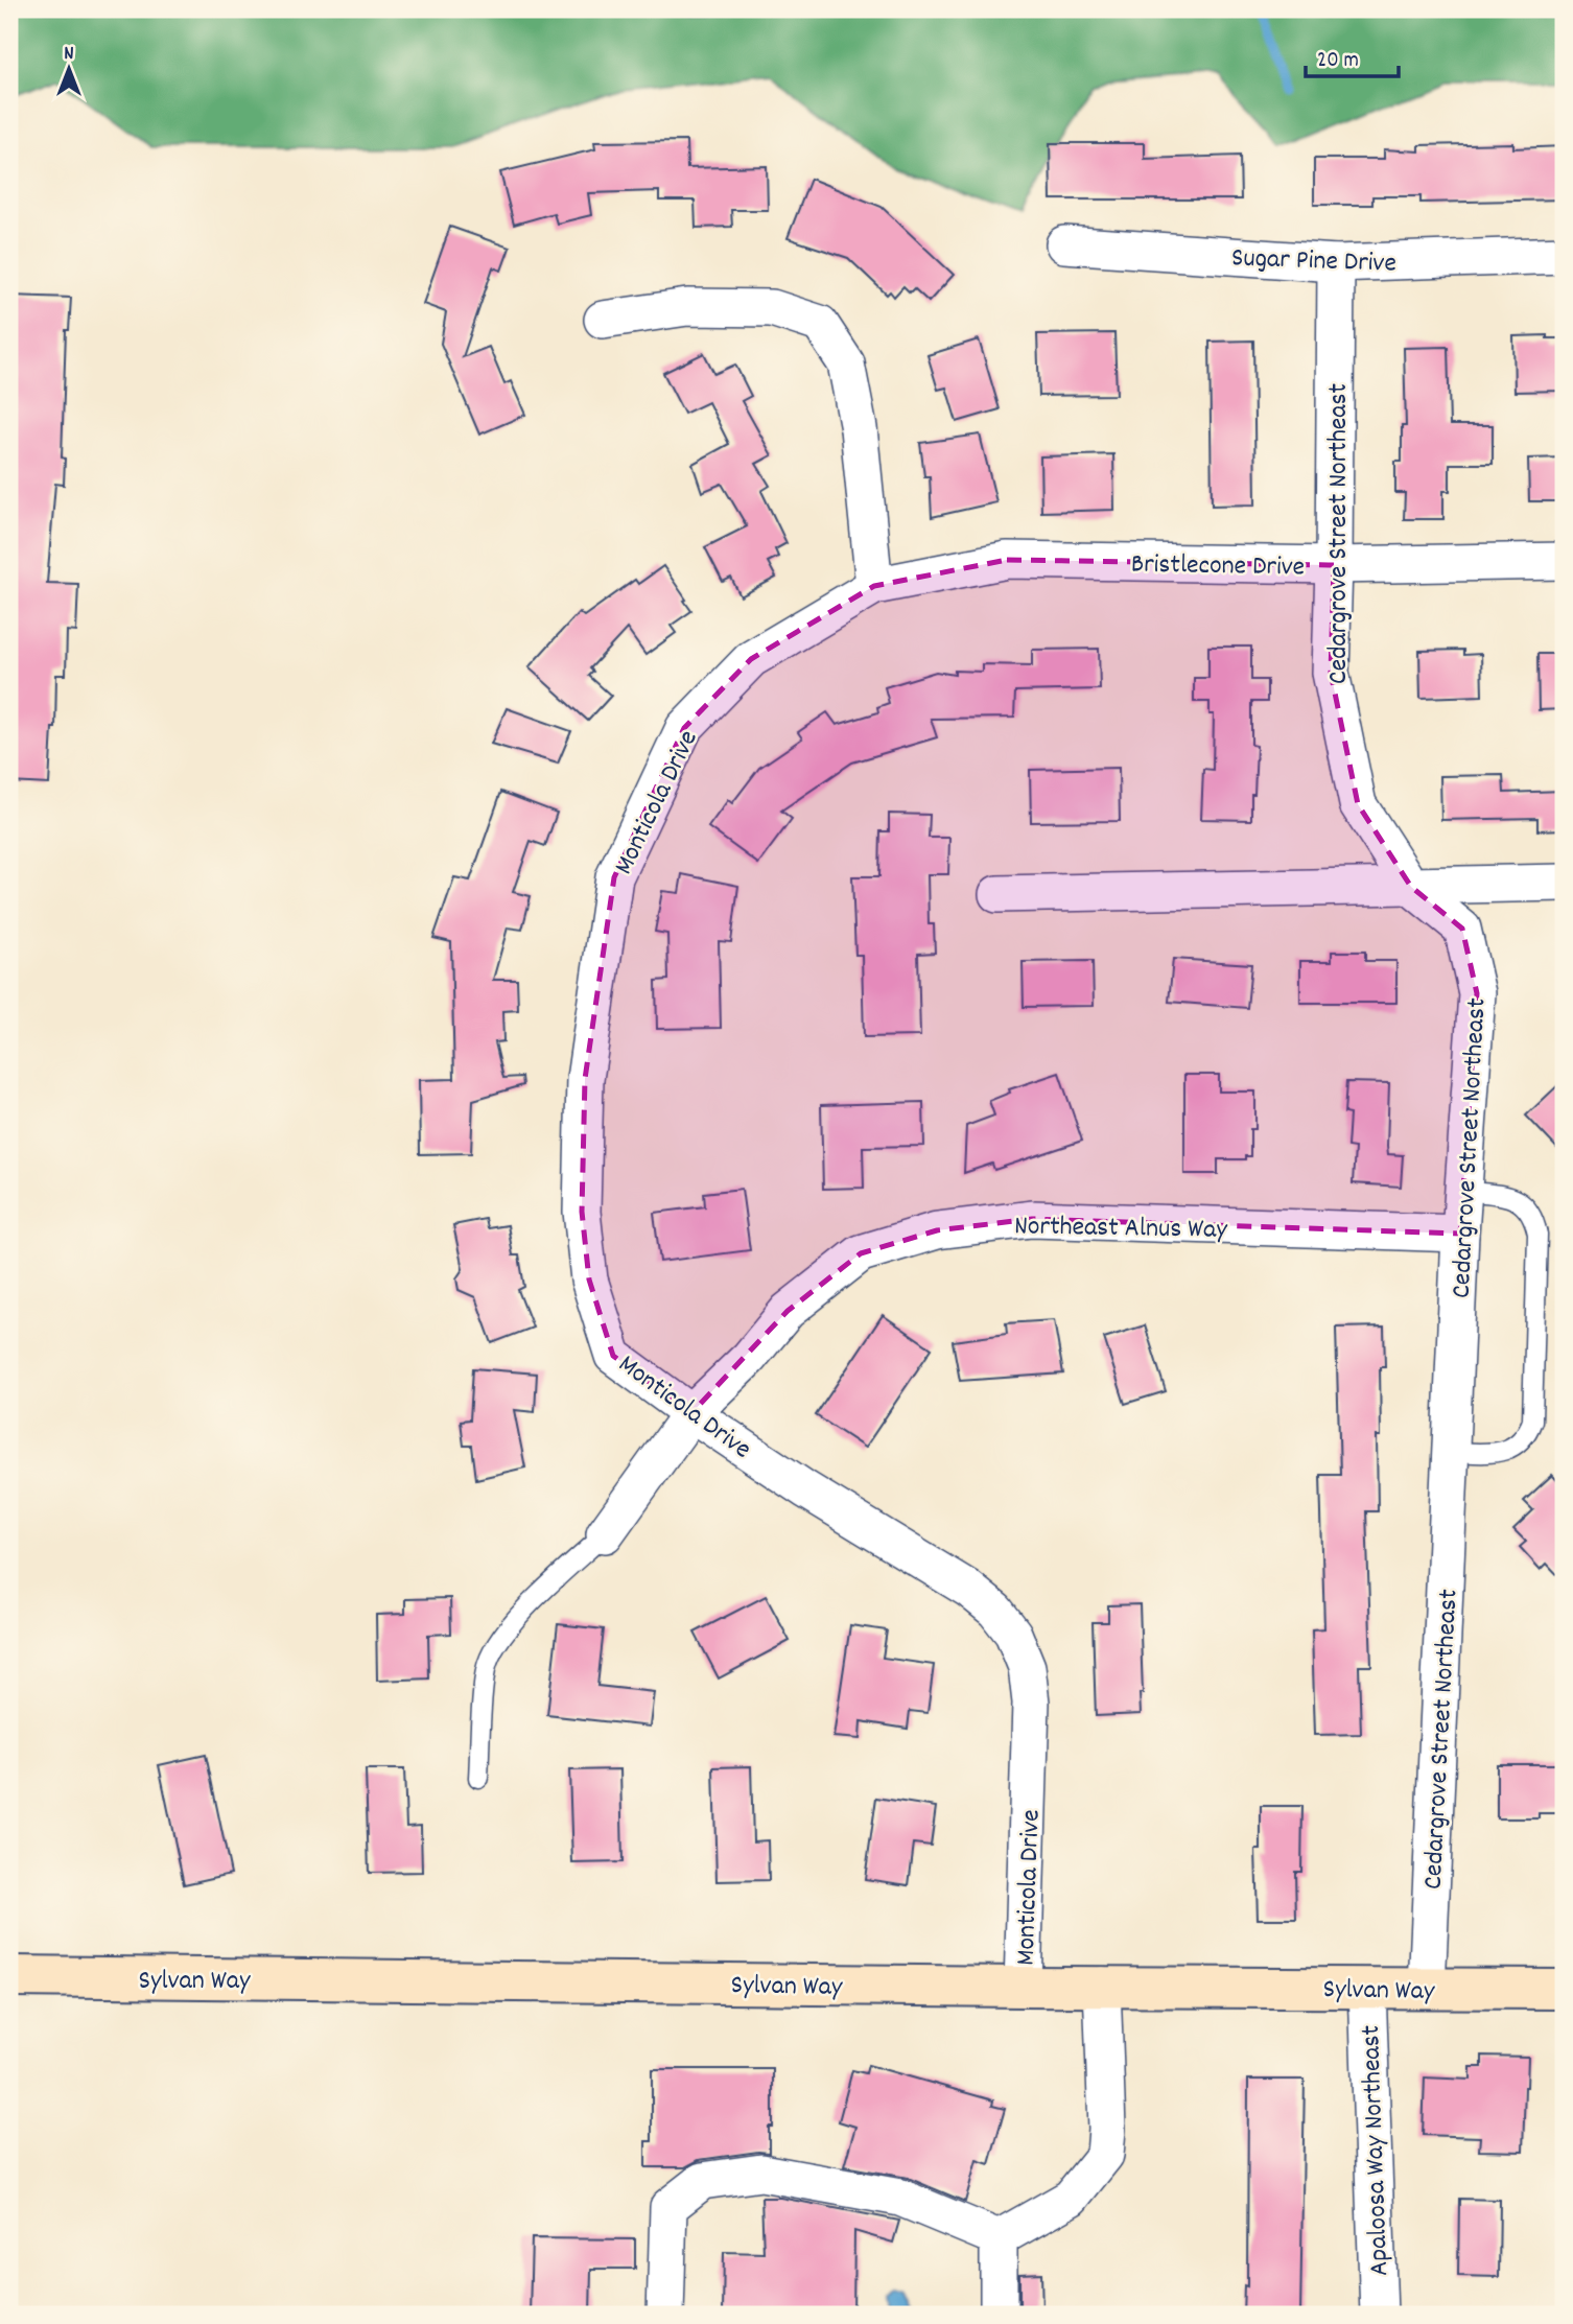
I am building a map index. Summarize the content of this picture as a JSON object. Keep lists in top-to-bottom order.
{
  "streets": {
    "main road": ["Sylvan Way"],
    "street": [
      "Sugar Pine Drive",
      "Cedargrove Street Northeast",
      "Bristlecone Drive",
      "Monticola Drive",
      "Northeast Alnus Way",
      "Apaloosa Way Northeast"
    ]
  },
  "crossings": [
    ["Sugar Pine Drive", "Cedargrove Street Northeast"],
    ["Cedargrove Street Northeast", "Bristlecone Drive"],
    ["Cedargrove Street Northeast", "Northeast Alnus Way"],
    ["Cedargrove Street Northeast", "Sylvan Way"],
    ["Bristlecone Drive", "Monticola Drive"],
    ["Monticola Drive", "Northeast Alnus Way"],
    ["Monticola Drive", "Sylvan Way"],
    ["Sylvan Way", "Apaloosa Way Northeast"]
  ],
  "scale_bar": "20 m",
  "north": "top"
}
